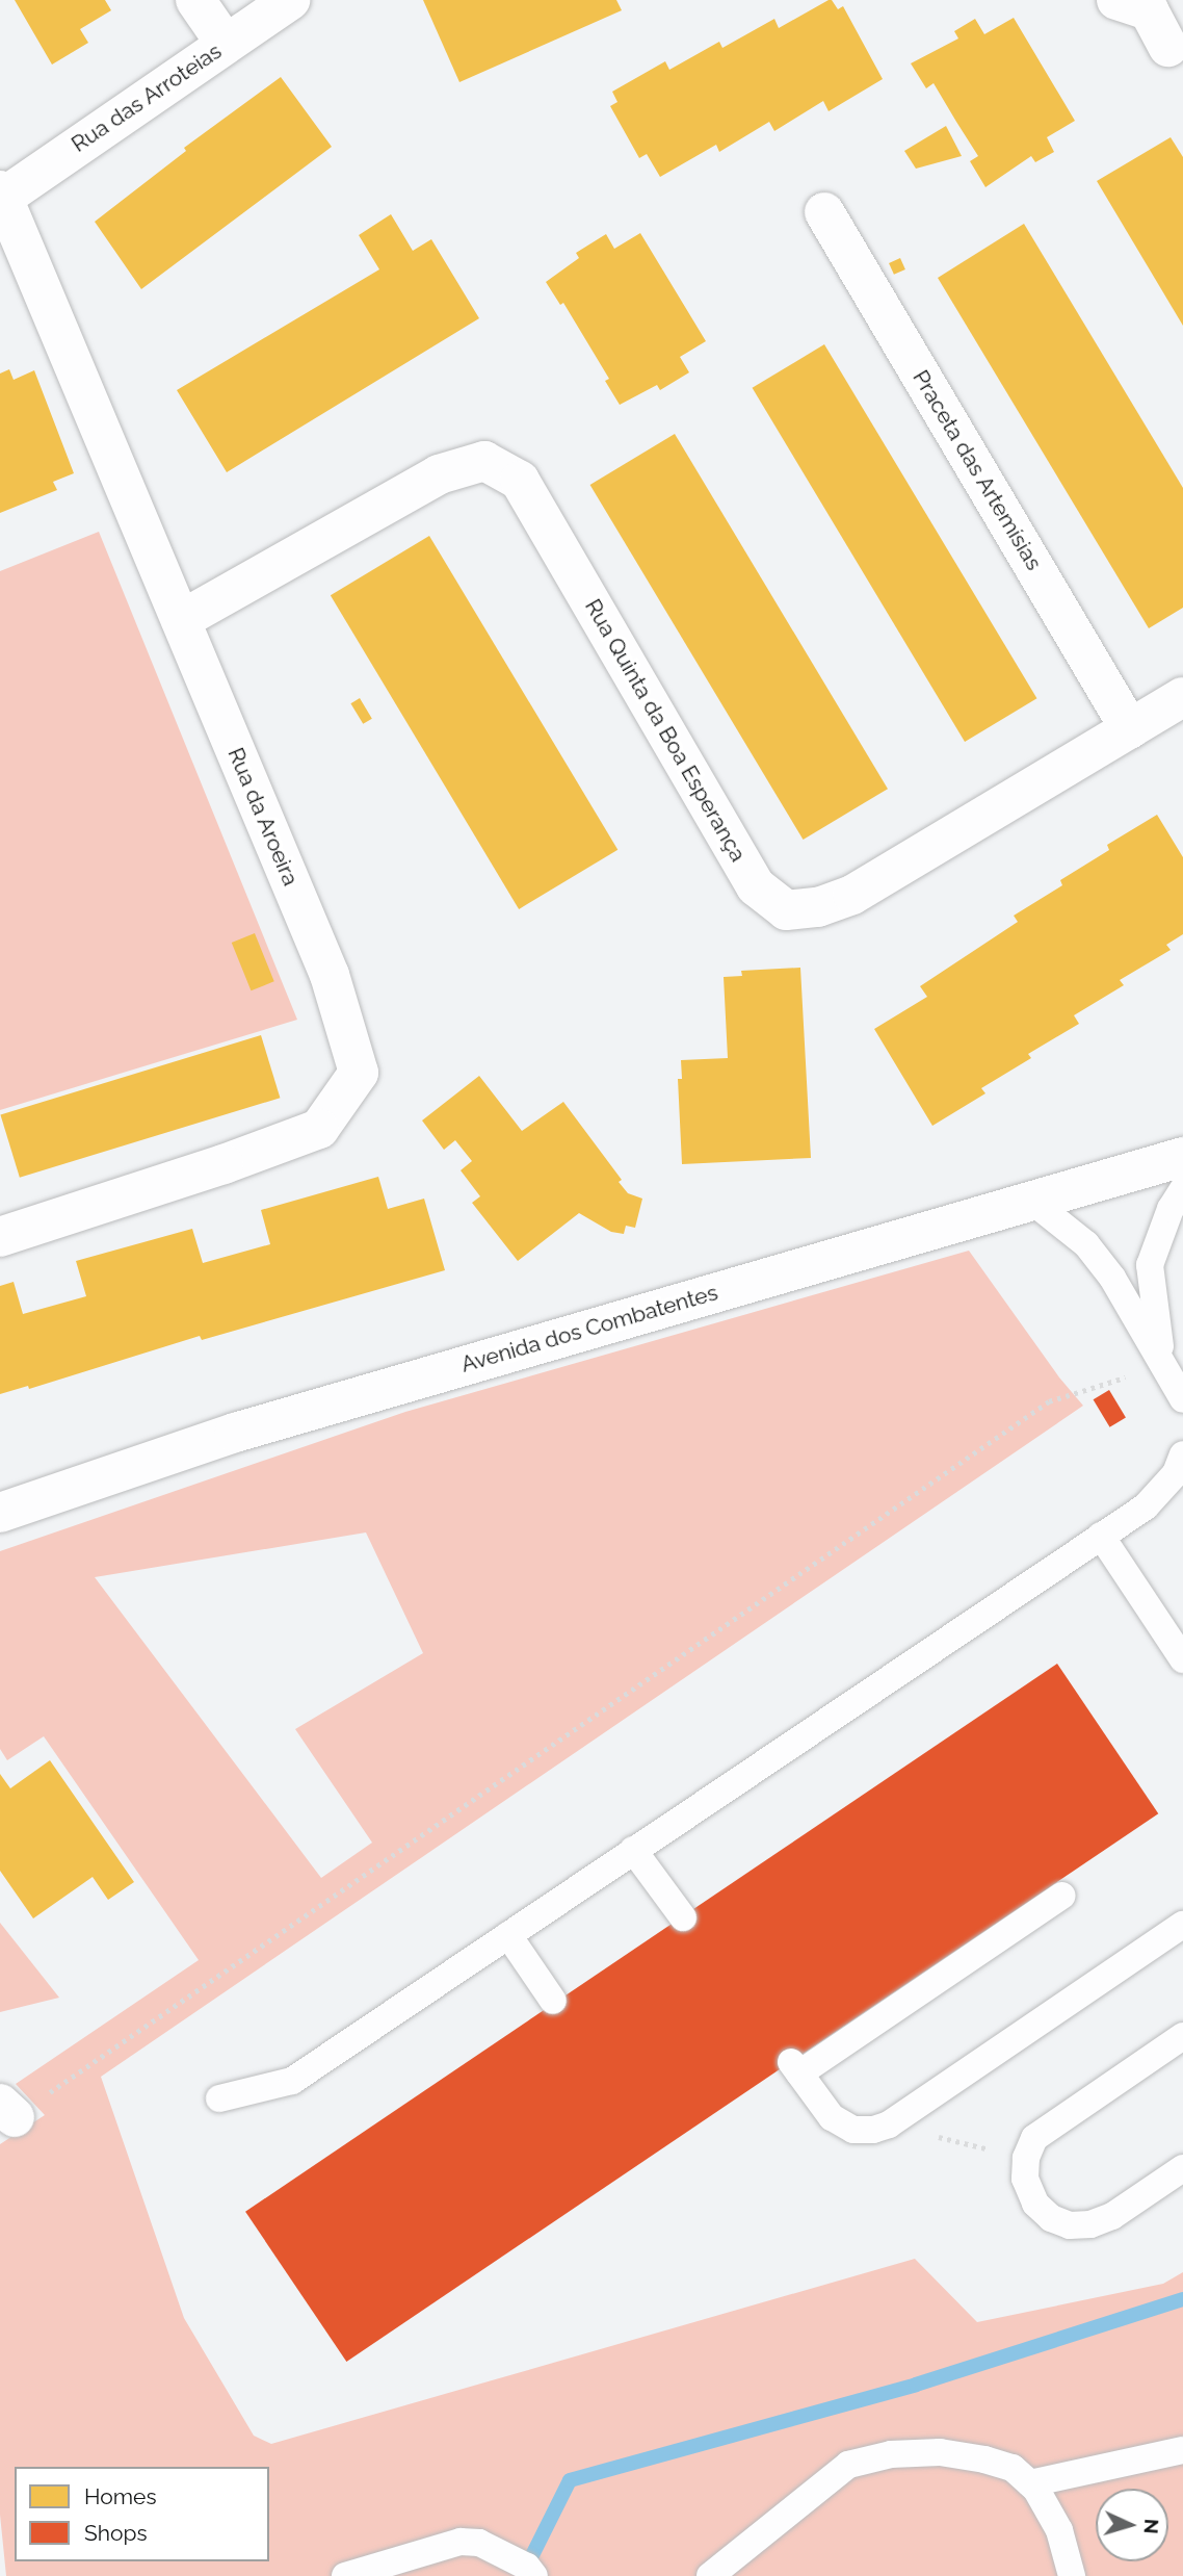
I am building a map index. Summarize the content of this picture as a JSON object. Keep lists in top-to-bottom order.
{
  "streets": {
    "street": [
      "Rua das Arroteias",
      "Praceta das Artemísias",
      "Rua Quinta da Boa Esperança",
      "Rua da Aroeira",
      "Avenida dos Combatentes"
    ]
  },
  "crossings": [
    ["Rua das Arroteias", "Rua da Aroeira"],
    ["Praceta das Artemísias", "Rua Quinta da Boa Esperança"],
    ["Rua Quinta da Boa Esperança", "Rua da Aroeira"]
  ],
  "legend": ["Homes", "Shops"],
  "north": "right"
}
